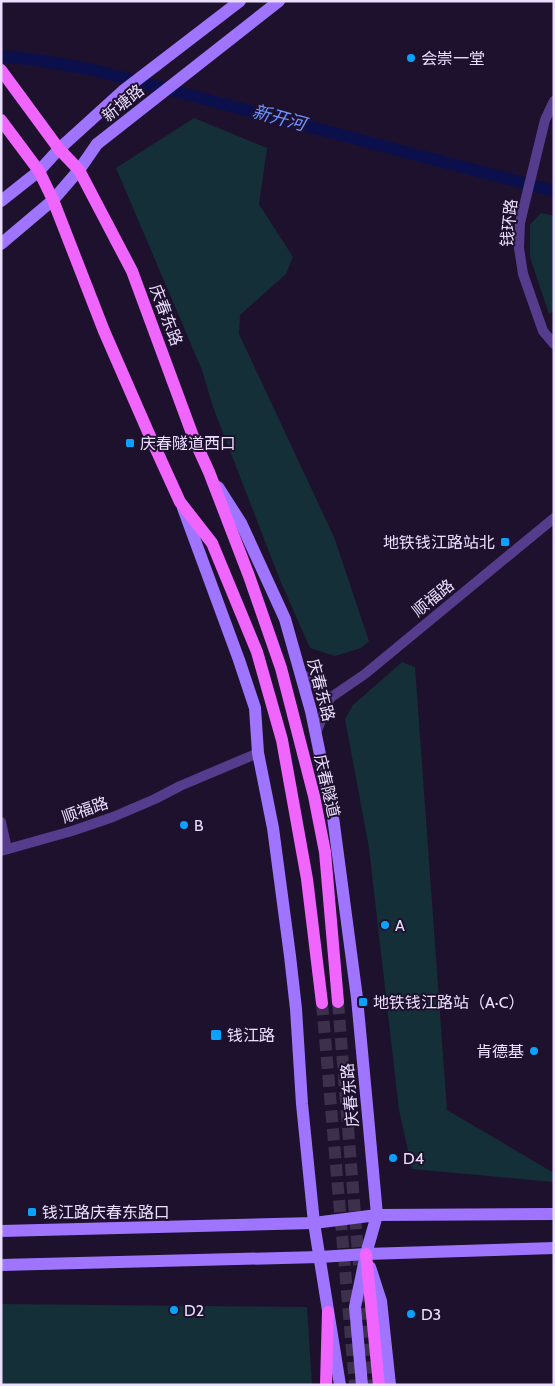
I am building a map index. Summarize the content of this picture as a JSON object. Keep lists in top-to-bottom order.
{
  "streets": {
    "main road": ["新塘路", "庆春东路", "庆春隧道"],
    "street": ["钱环路", "顺福路"]
  },
  "crossings": [
    ["新塘路", "庆春东路"],
    ["庆春东路", "庆春隧道"]
  ],
  "water": ["新开河"],
  "places": {
    "other": [
      "会崇一堂",
      "B",
      "A",
      "肯德基",
      "D4",
      "D2",
      "D3"
    ],
    "transit": [
      "庆春隧道西口",
      "地铁钱江路站北",
      "地铁钱江路站（A·C）",
      "钱江路",
      "钱江路庆春东路口"
    ]
  }
}
